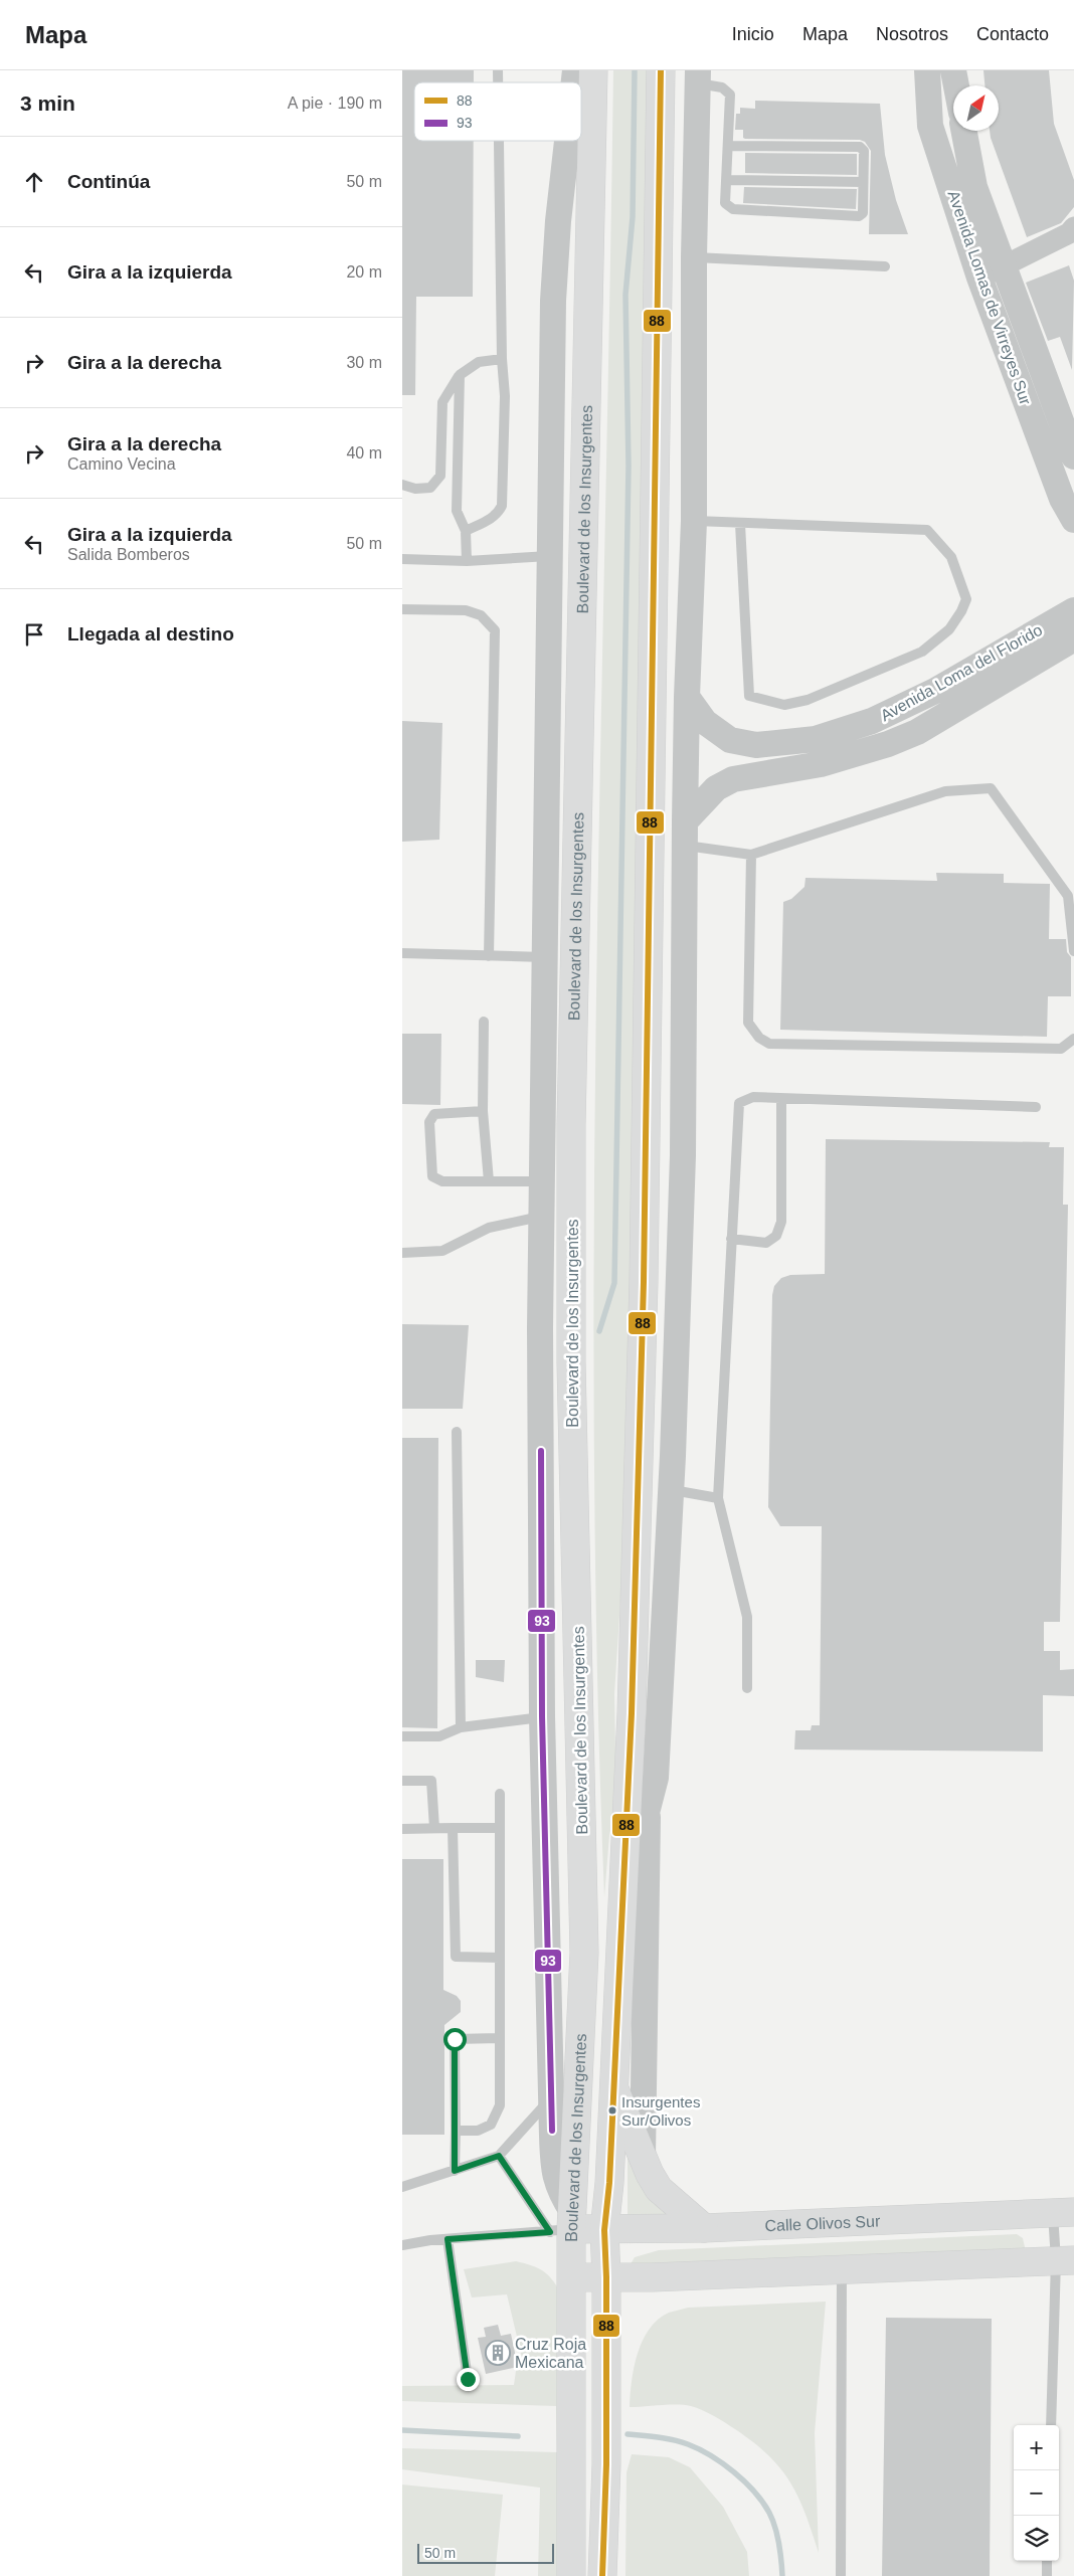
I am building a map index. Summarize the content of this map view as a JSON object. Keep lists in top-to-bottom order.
{
  "streets": {
    "main road": ["Boulevard de los Insurgentes", "Calle Olivos Sur"],
    "street": ["Avenida Lomas de Virreyes Sur", "Avenida Loma del Florido"]
  },
  "crossings": [
    ["Boulevard de los Insurgentes", "Calle Olivos Sur"]
  ],
  "places": {
    "other": ["Insurgentes Sur/Olivos"],
    "building": ["Cruz Roja Mexicana"]
  },
  "lines": ["transit line 88", "transit line 93"],
  "legend": ["88", "93"],
  "scale_bar": "50 m",
  "north": "top right",
  "page": {
    "header": "Mapa",
    "nav": [
      "Inicio",
      "Mapa",
      "Nosotros",
      "Contacto"
    ],
    "heading": ["3 min", "A pie · 190 m"],
    "list": [
      ["Continúa", "50 m"],
      ["Gira a la izquierda", "20 m"],
      ["Gira a la derecha", "30 m"],
      ["Gira a la derecha", "Camino Vecina", "40 m"],
      ["Gira a la izquierda", "Salida Bomberos", "50 m"],
      "Llegada al destino"
    ],
    "map_buttons": ["+", "−"],
    "scale": "50 m"
  }
}
